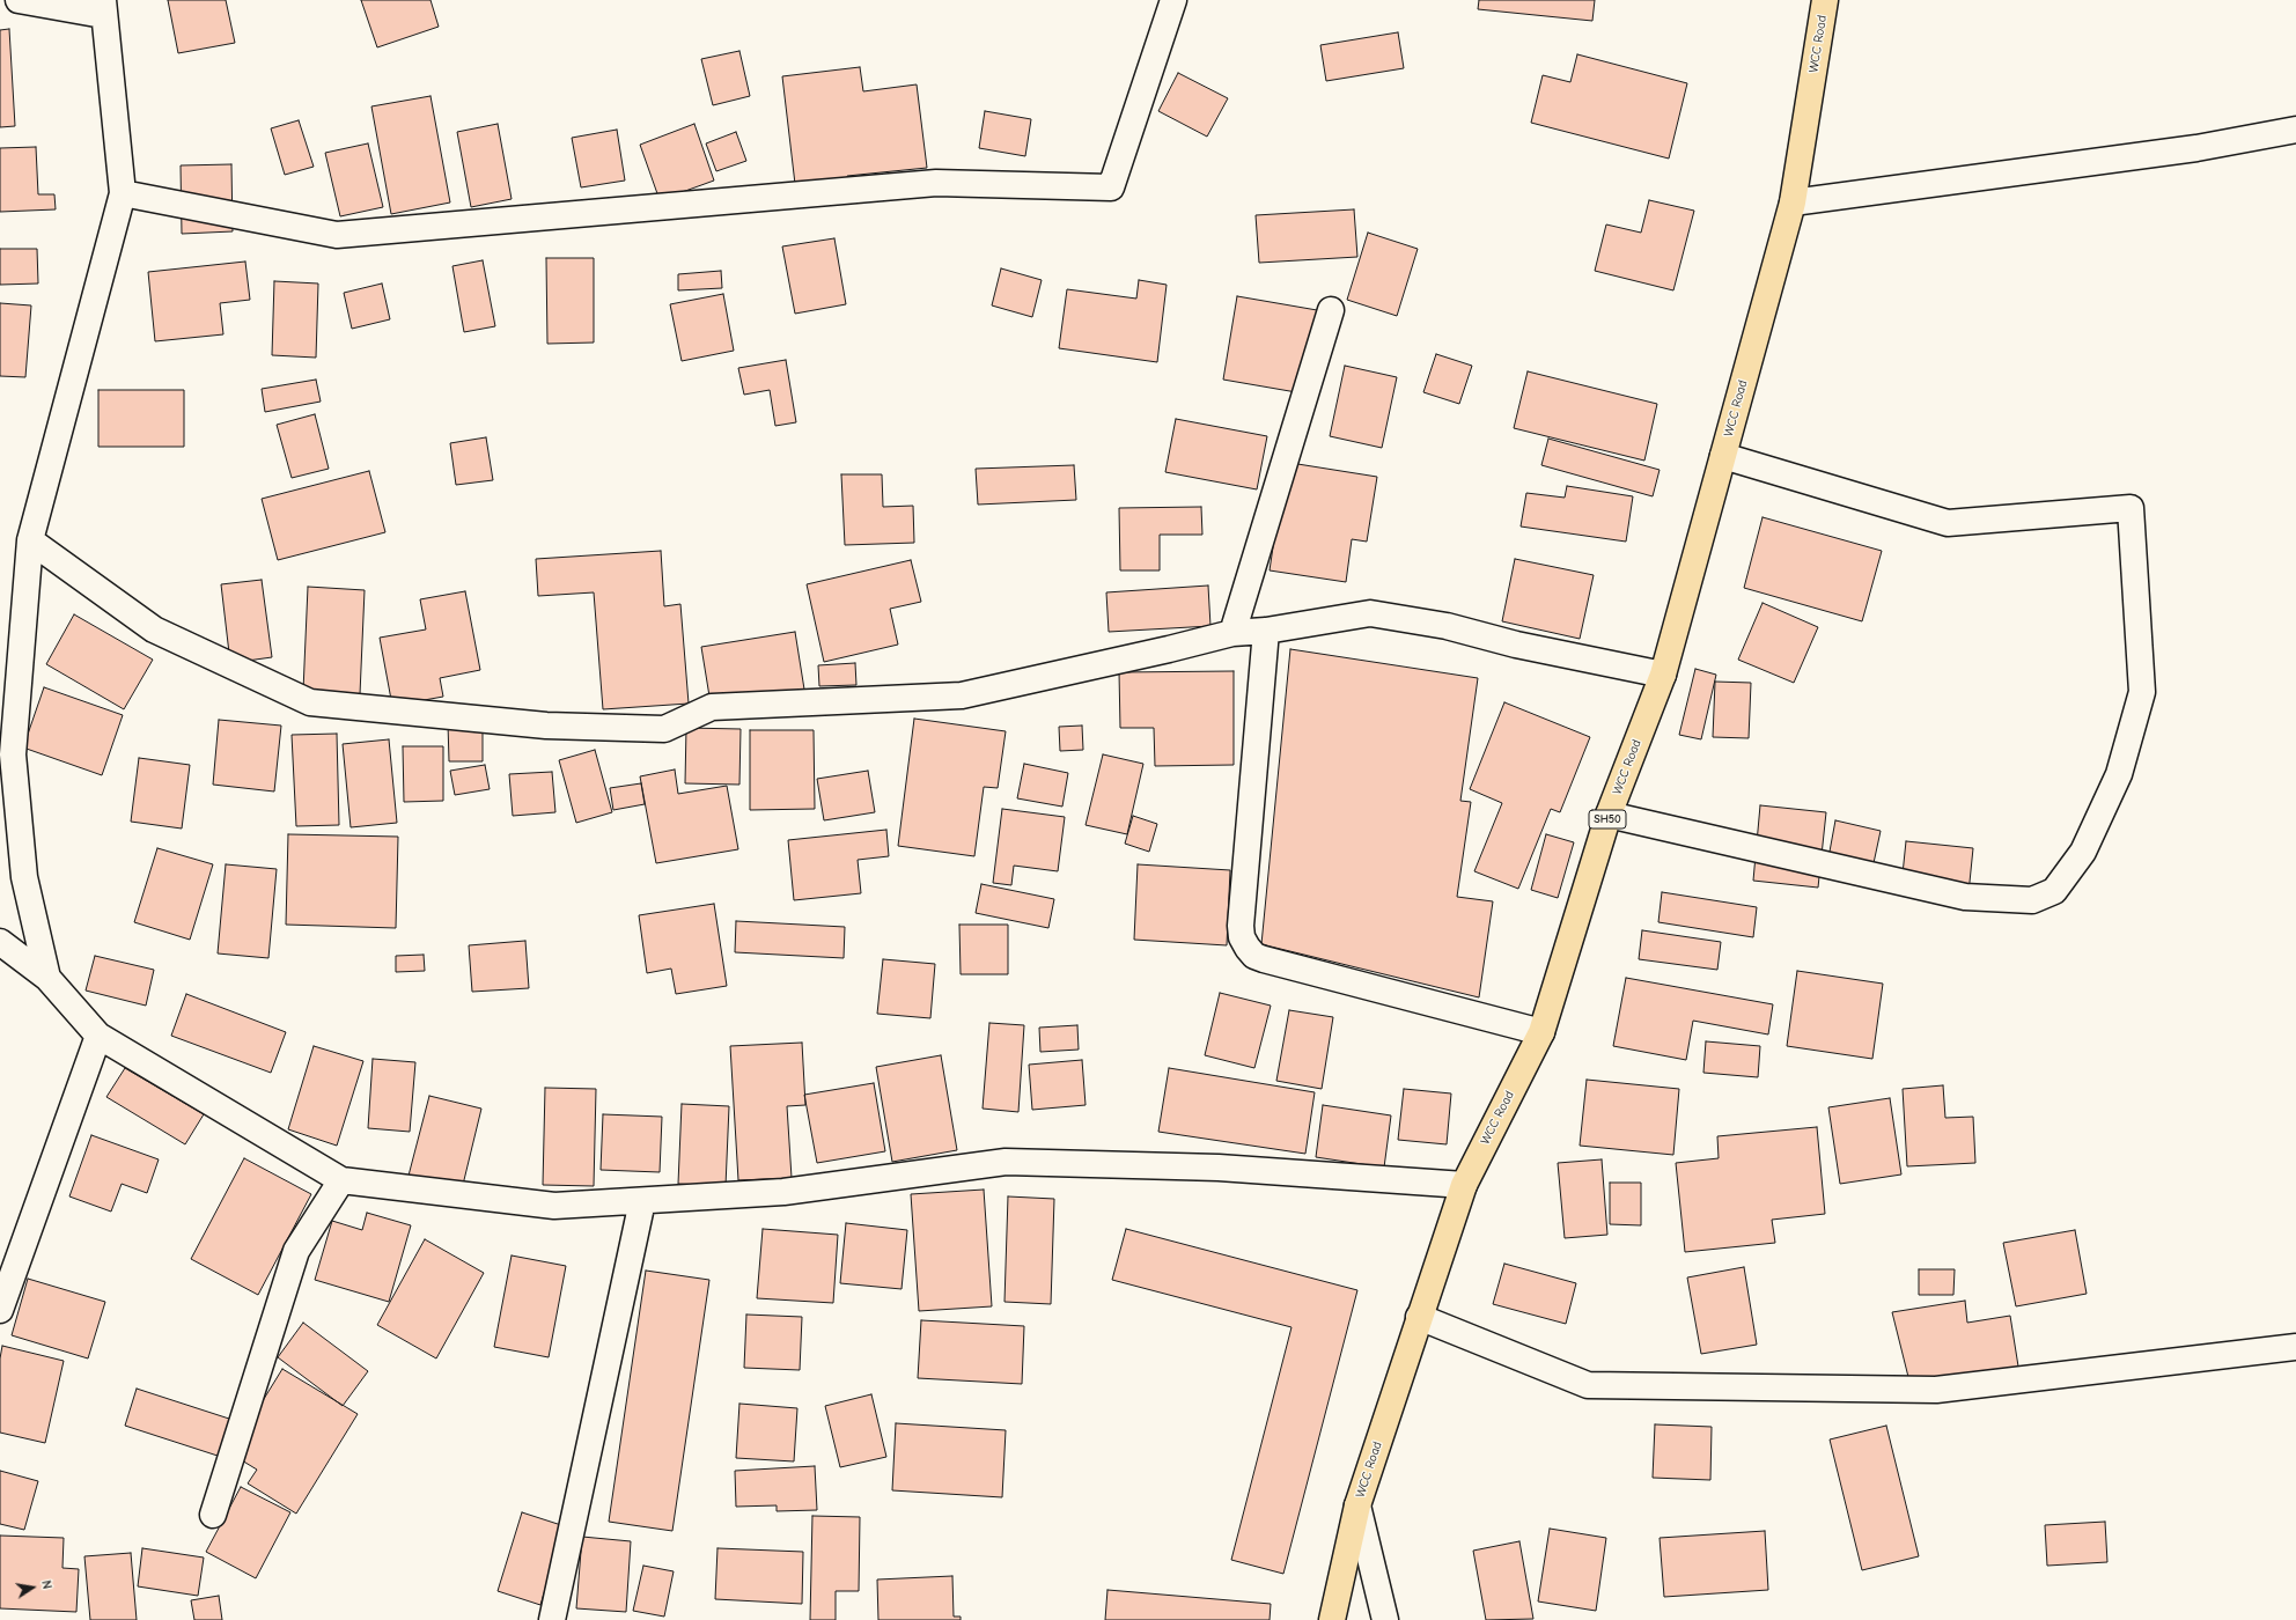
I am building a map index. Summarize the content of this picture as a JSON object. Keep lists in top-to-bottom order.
{
  "streets": {
    "main road": ["WCC Road", "SH50"]
  },
  "north": "right"
}
